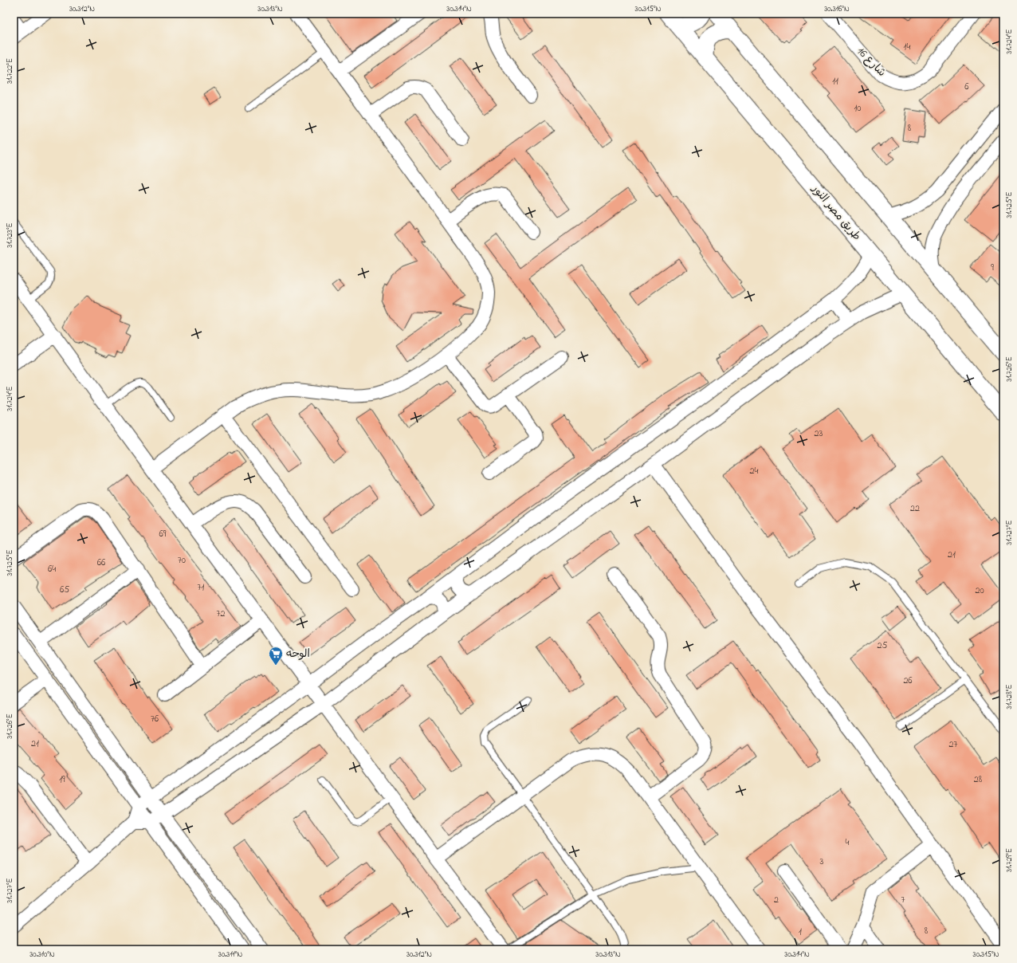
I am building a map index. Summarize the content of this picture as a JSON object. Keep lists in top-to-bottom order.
{
  "streets": {
    "street": ["شارع 16", "طريق مصر النور"]
  },
  "places": {
    "supermarket": ["الوحه"]
  },
  "house_numbers": [
    "14",
    "11",
    "6",
    "10",
    "8",
    "9",
    "23",
    "24",
    "22",
    "69",
    "21",
    "70",
    "66",
    "64",
    "71",
    "65",
    "20",
    "72",
    "25",
    "26",
    "76",
    "21",
    "27",
    "19",
    "28",
    "4",
    "3",
    "2",
    "7",
    "8",
    "1"
  ],
  "coordinates": [
    "30.312°N",
    "30.313°N",
    "30.314°N",
    "30.315°N",
    "30.316°N",
    "31.724°E",
    "31.722°E",
    "31.725°E",
    "31.723°E",
    "31.726°E",
    "31.727°E",
    "31.728°E",
    "31.729°E",
    "30.310°N",
    "30.311°N"
  ]
}
